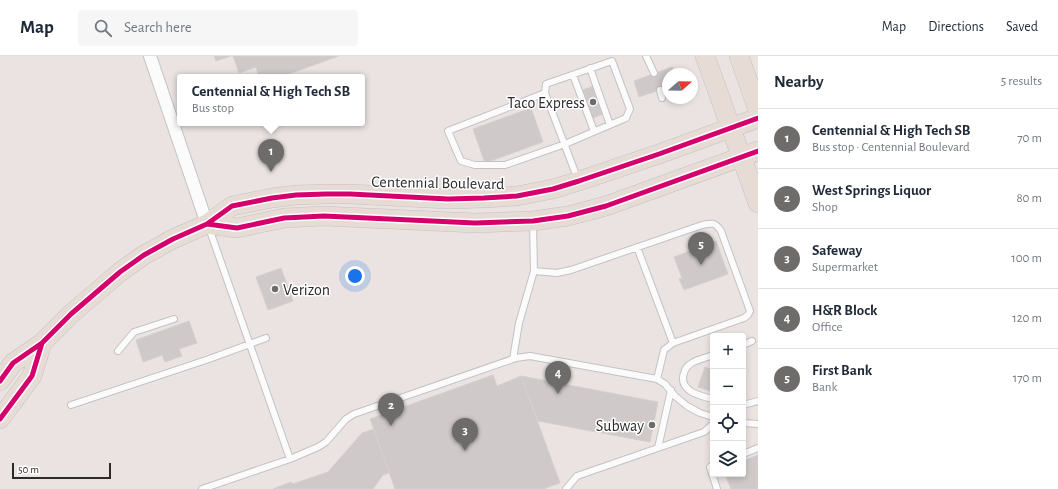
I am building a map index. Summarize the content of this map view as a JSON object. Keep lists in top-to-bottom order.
{
  "streets": {
    "main road": ["Centennial Boulevard"]
  },
  "places": ["Taco Express", "Verizon", "Subway"],
  "scale_bar": "50 m",
  "north": "right",
  "page": {
    "header": "Map",
    "search": "Search here",
    "nav": ["Map", "Directions", "Saved"],
    "heading": ["Nearby", "5 results"],
    "popup": ["Centennial & High Tech SB", "Bus stop"],
    "list": [
      {
        "mark": "1",
        "name": "Centennial & High Tech SB",
        "note": "Bus stop · Centennial Boulevard",
        "value": "70 m"
      },
      {
        "mark": "2",
        "name": "West Springs Liquor",
        "note": "Shop",
        "value": "80 m"
      },
      {
        "mark": "3",
        "name": "Safeway",
        "note": "Supermarket",
        "value": "100 m"
      },
      {
        "mark": "4",
        "name": "H&R Block",
        "note": "Office",
        "value": "120 m"
      },
      {
        "mark": "5",
        "name": "First Bank",
        "note": "Bank",
        "value": "170 m"
      }
    ],
    "pins": [
      "1",
      "5",
      "4",
      "2",
      "3"
    ],
    "map_buttons": ["+", "−"],
    "scale": "50 m"
  }
}
